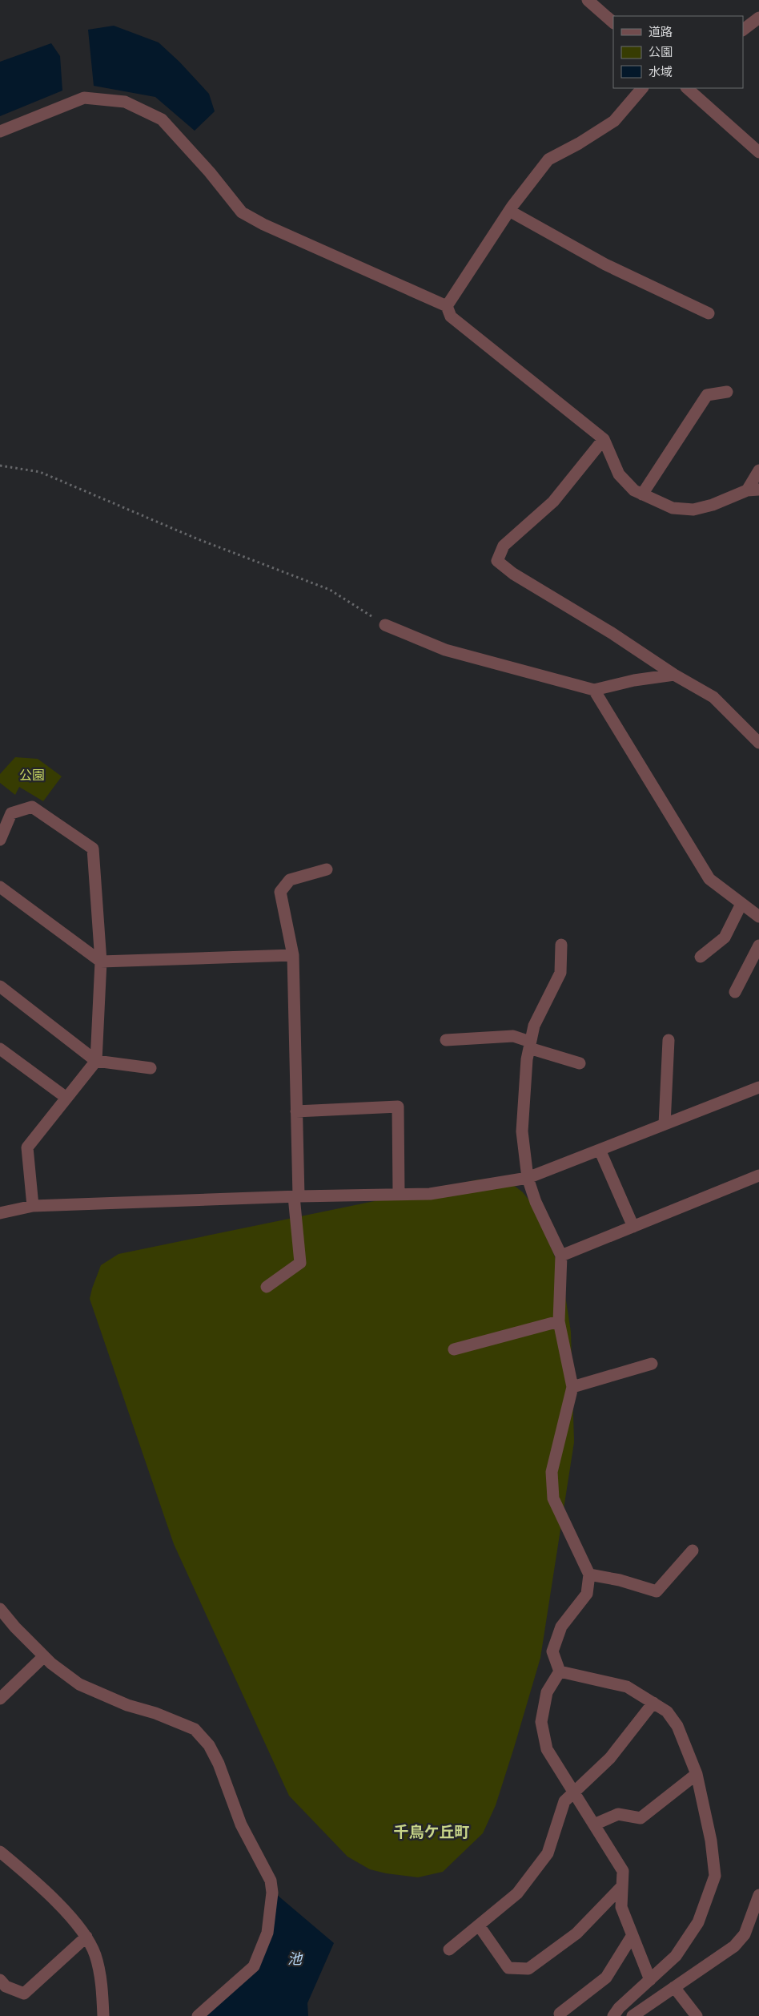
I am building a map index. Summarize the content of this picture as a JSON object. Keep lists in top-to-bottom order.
{
  "districts": ["千鳥ケ丘町"],
  "water": ["池"],
  "parks": ["公園"],
  "legend": ["道路", "公園", "水域"]
}
